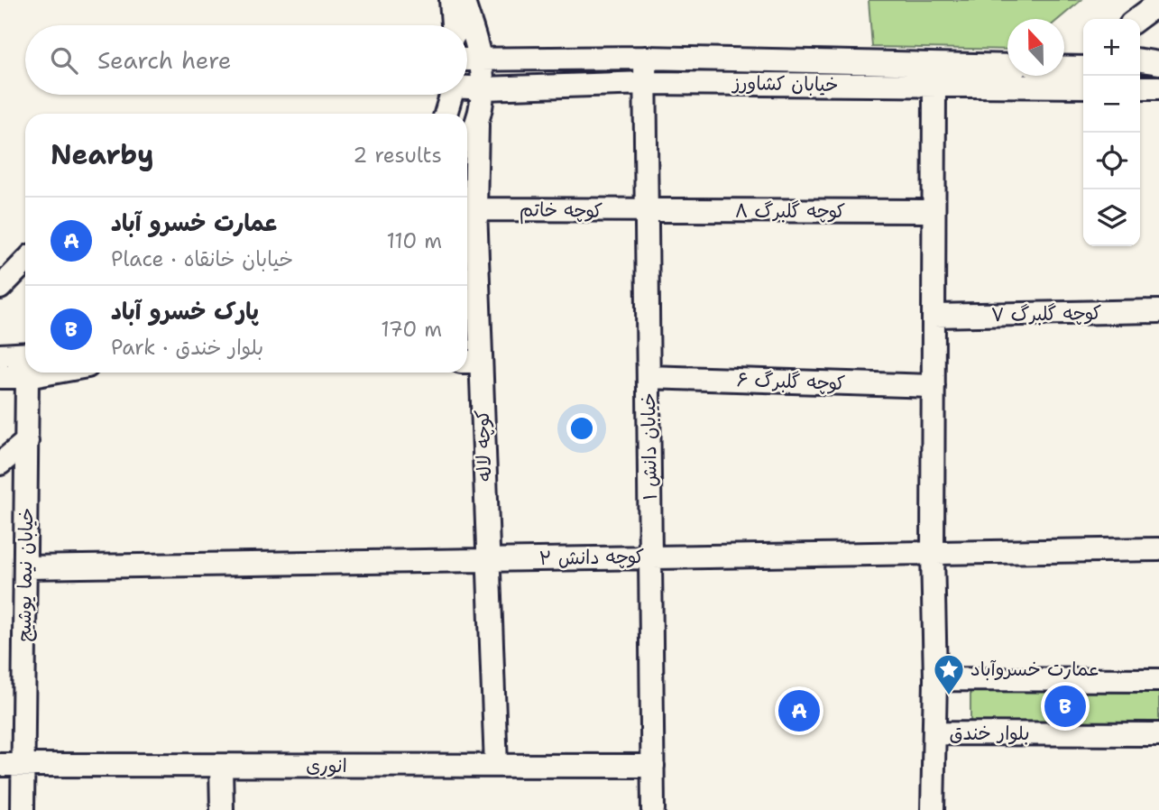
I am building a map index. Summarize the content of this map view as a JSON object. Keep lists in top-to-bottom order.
{
  "streets": {
    "street": [
      "خیابان کشاورز",
      "کوچه خاتم",
      "کوچه گلبرگ ۸",
      "کوچه گلبرگ ۷",
      "کوچه گلبرگ ۶",
      "کوچه لاله",
      "خیابان دانش ۱",
      "کوچه دانش ۲",
      "خیابان نیما یوشیج",
      "بلوار خندق",
      "انوری"
    ]
  },
  "crossings": [
    ["خیابان کشاورز", "خیابان دانش ۱"],
    ["کوچه خاتم", "کوچه گلبرگ ۸"],
    ["کوچه خاتم", "کوچه لاله"],
    ["کوچه خاتم", "خیابان دانش ۱"],
    ["کوچه گلبرگ ۸", "خیابان دانش ۱"],
    ["کوچه گلبرگ ۶", "خیابان دانش ۱"],
    ["کوچه لاله", "کوچه دانش ۲"],
    ["کوچه لاله", "انوری"],
    ["خیابان دانش ۱", "کوچه دانش ۲"],
    ["خیابان دانش ۱", "انوری"],
    ["کوچه دانش ۲", "خیابان نیما یوشیج"],
    ["خیابان نیما یوشیج", "انوری"]
  ],
  "places": {
    "place": ["عمارت خسروآباد"]
  },
  "north": "top",
  "page": {
    "map_buttons": ["+", "−"],
    "search": "Search here",
    "heading": ["Nearby", "2 results"],
    "list": [
      {
        "mark": "A",
        "name": "عمارت خسرو آباد",
        "note": "Place · خیابان خانقاه",
        "value": "110 m"
      },
      {
        "mark": "B",
        "name": "پارک خسرو آباد",
        "note": "Park · بلوار خندق",
        "value": "170 m"
      }
    ],
    "pins": ["B", "A"]
  }
}
